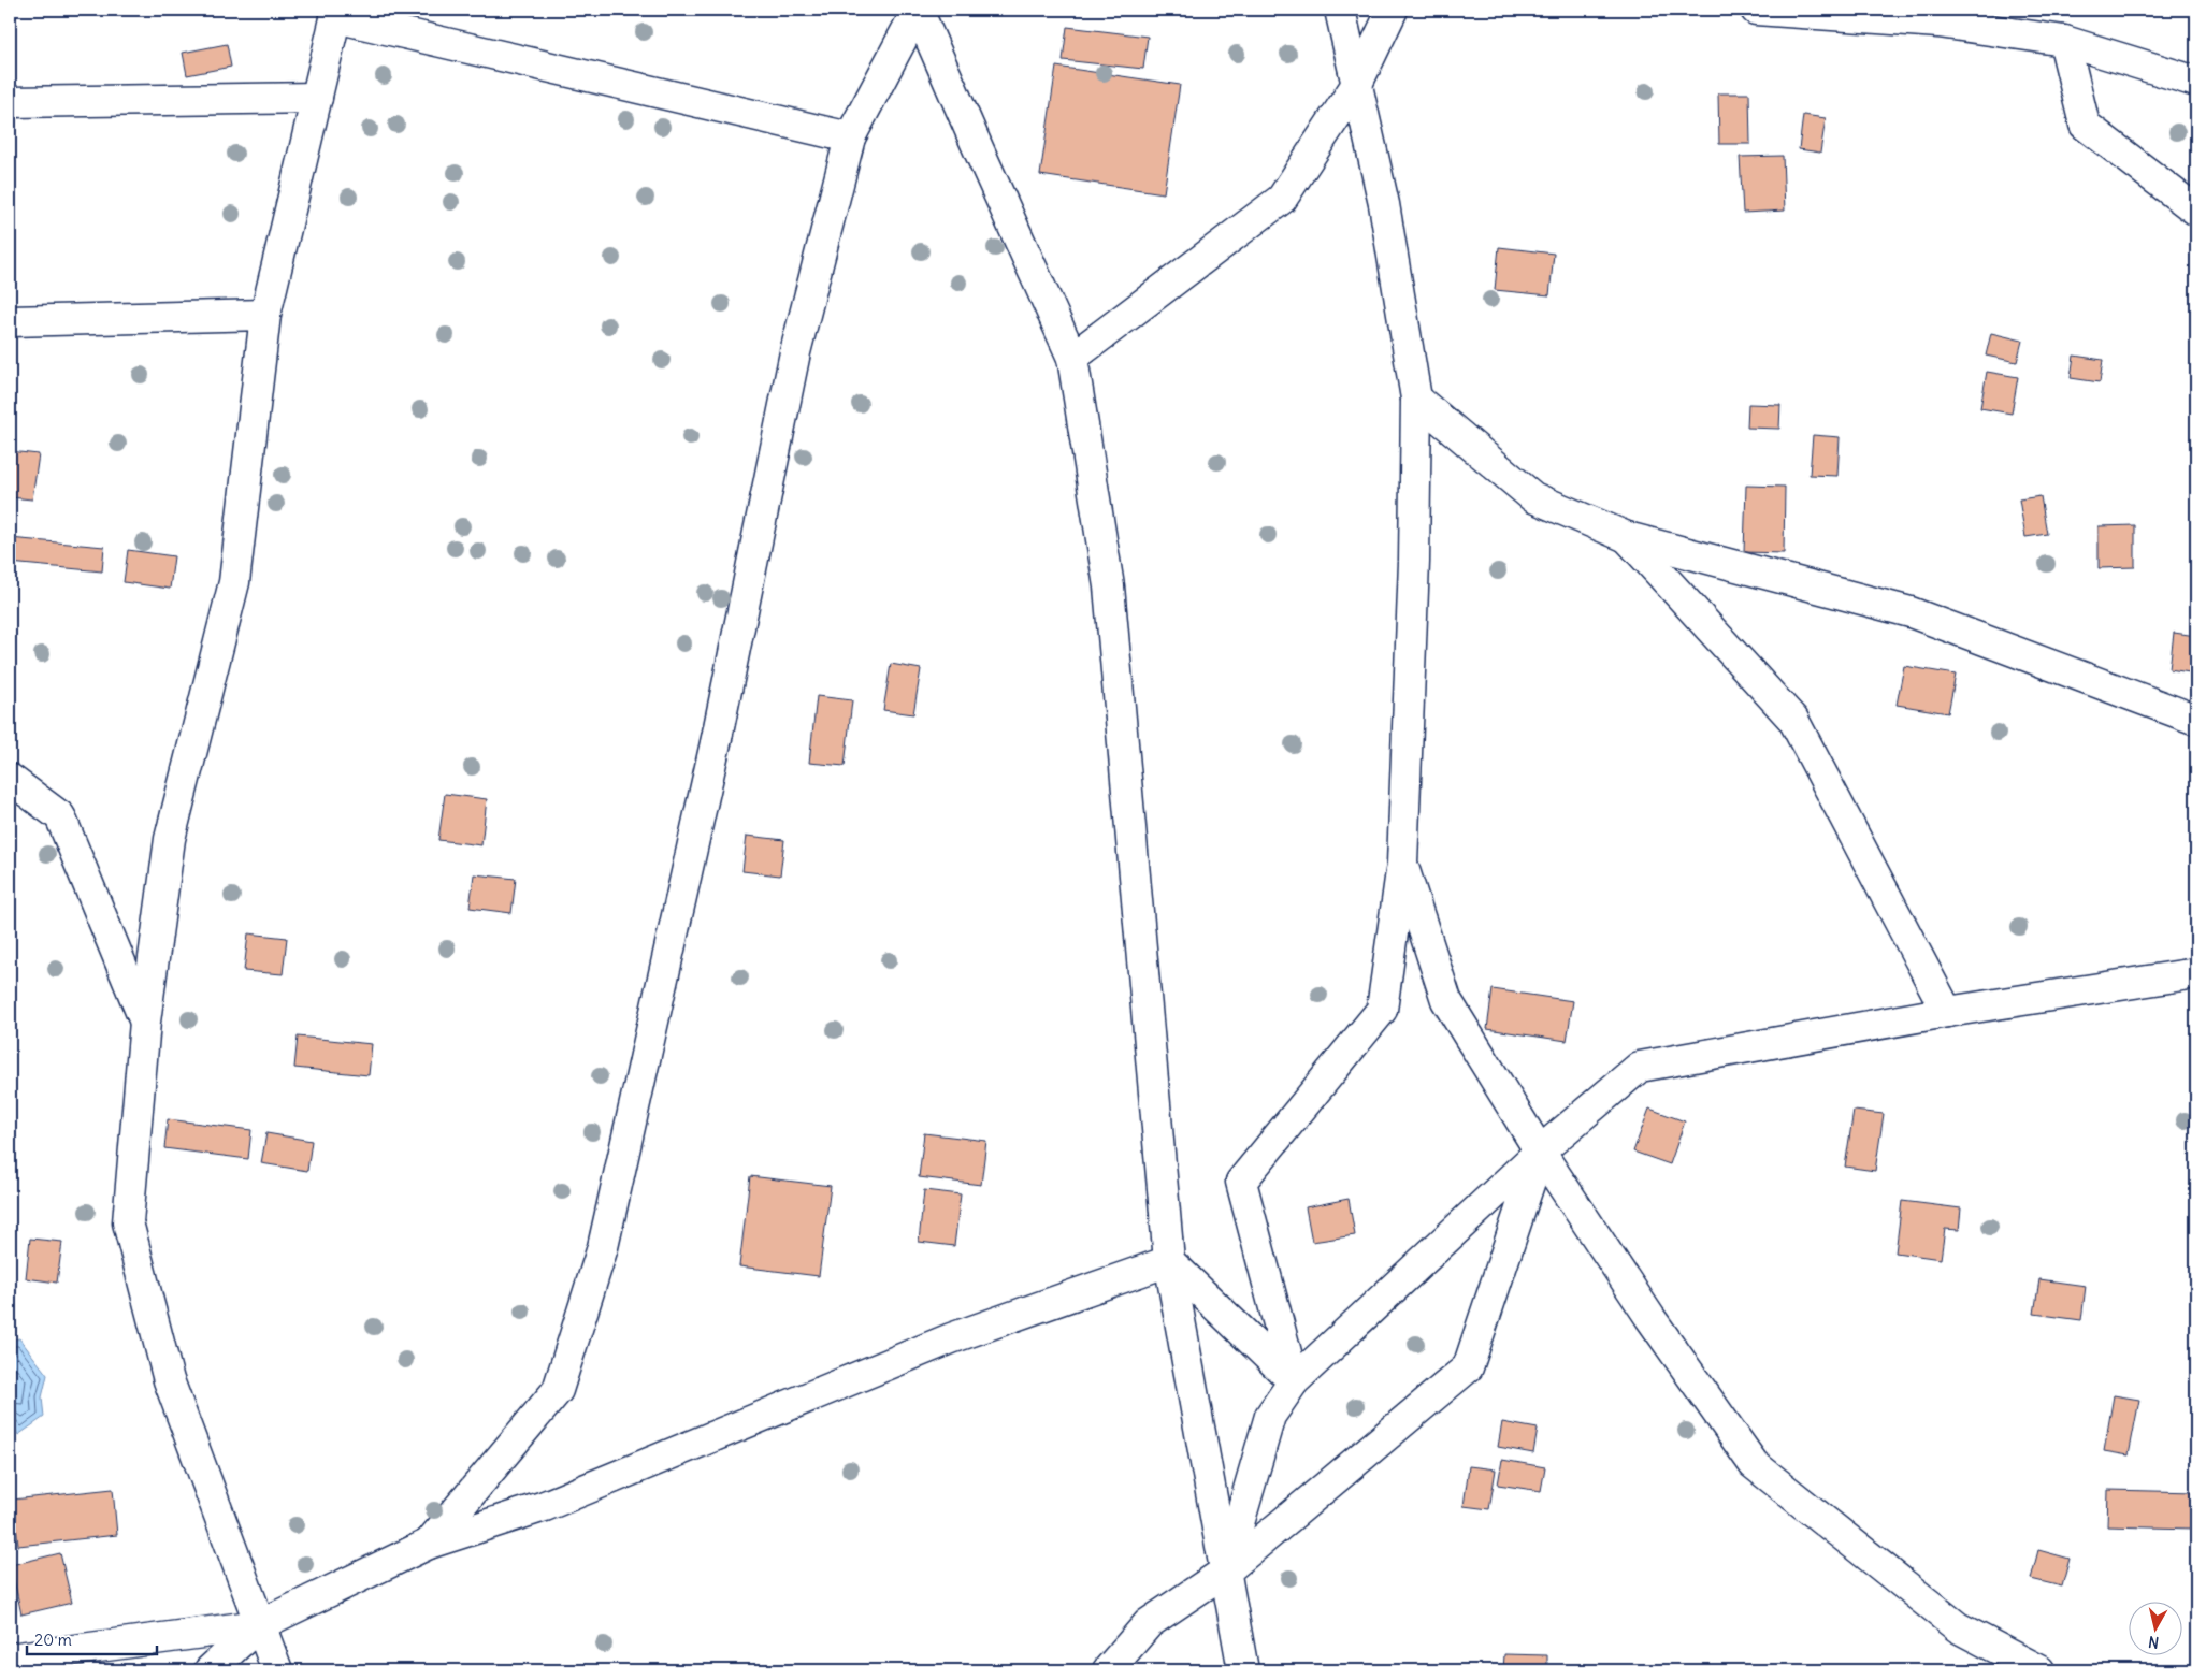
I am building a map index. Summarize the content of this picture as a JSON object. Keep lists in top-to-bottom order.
{
  "scale_bar": "20 m",
  "north": "bottom"
}
